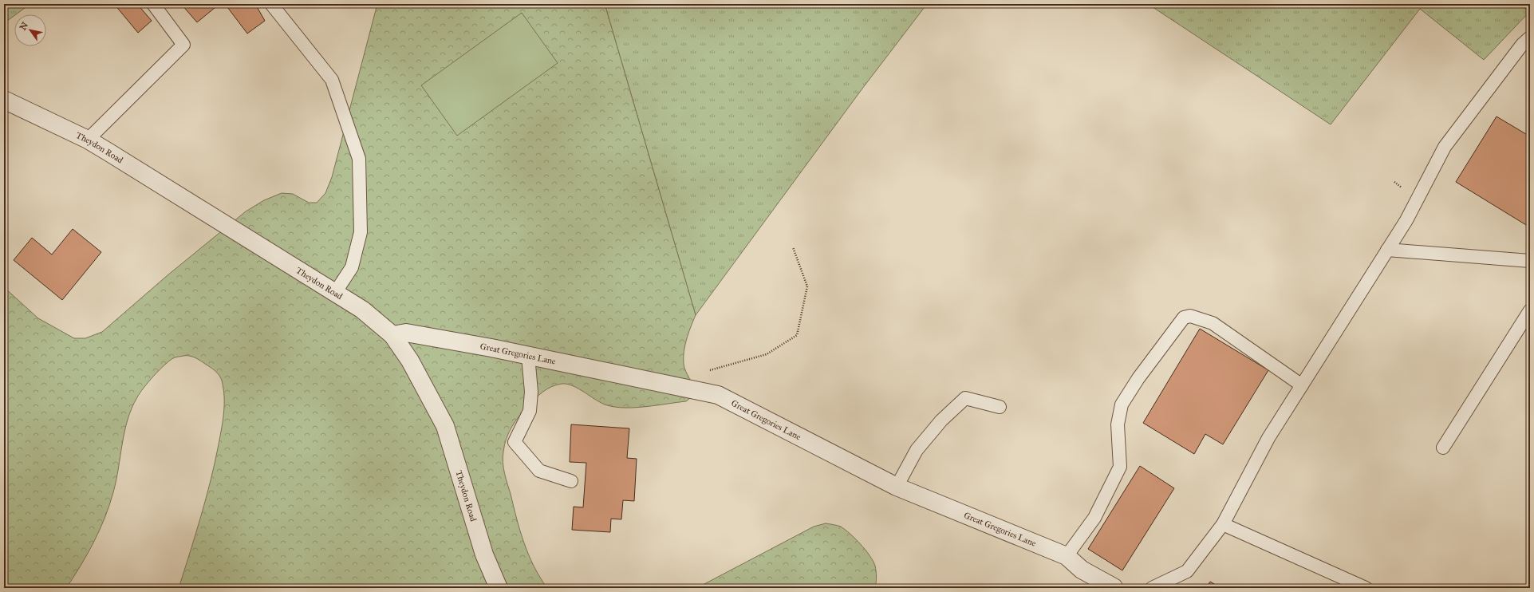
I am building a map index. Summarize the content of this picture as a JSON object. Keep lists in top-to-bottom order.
{
  "streets": {
    "street": ["Theydon Road", "Great Gregories Lane"]
  },
  "crossings": [
    ["Theydon Road", "Great Gregories Lane"]
  ],
  "north": "top left"
}
